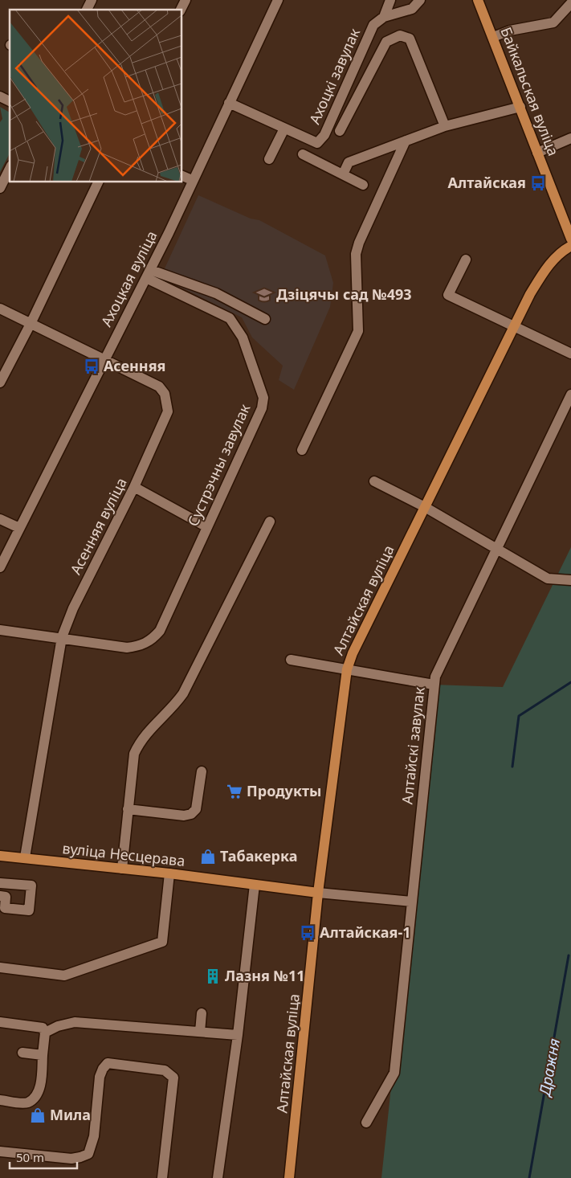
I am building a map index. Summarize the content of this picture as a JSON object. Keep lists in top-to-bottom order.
{
  "streets": {
    "main road": ["Байкальская вуліца", "Алтайская вуліца", "вуліца Несцерава"],
    "street": [
      "Ахоцкі завулак",
      "Ахоцкая вуліца",
      "Сустрэчны завулак",
      "Асенняя вуліца",
      "Алтайскі завулак"
    ]
  },
  "crossings": [
    ["Ахоцкі завулак", "Ахоцкая вуліца"],
    ["Ахоцкая вуліца", "Сустрэчны завулак"],
    ["Ахоцкая вуліца", "Асенняя вуліца"],
    ["Сустрэчны завулак", "Асенняя вуліца"],
    ["Асенняя вуліца", "вуліца Несцерава"],
    ["Алтайская вуліца", "вуліца Несцерава"],
    ["Алтайскі завулак", "вуліца Несцерава"]
  ],
  "water": ["Дражня"],
  "places": {
    "bus stop": ["Алтайская", "Асенняя", "Алтайская-1"],
    "school or university": ["Дзіцячы сад №493"],
    "supermarket": ["Продукты"],
    "shop": ["Табакерка", "Мила"],
    "building": ["Лазня №11"]
  },
  "scale_bar": "50 m"
}
